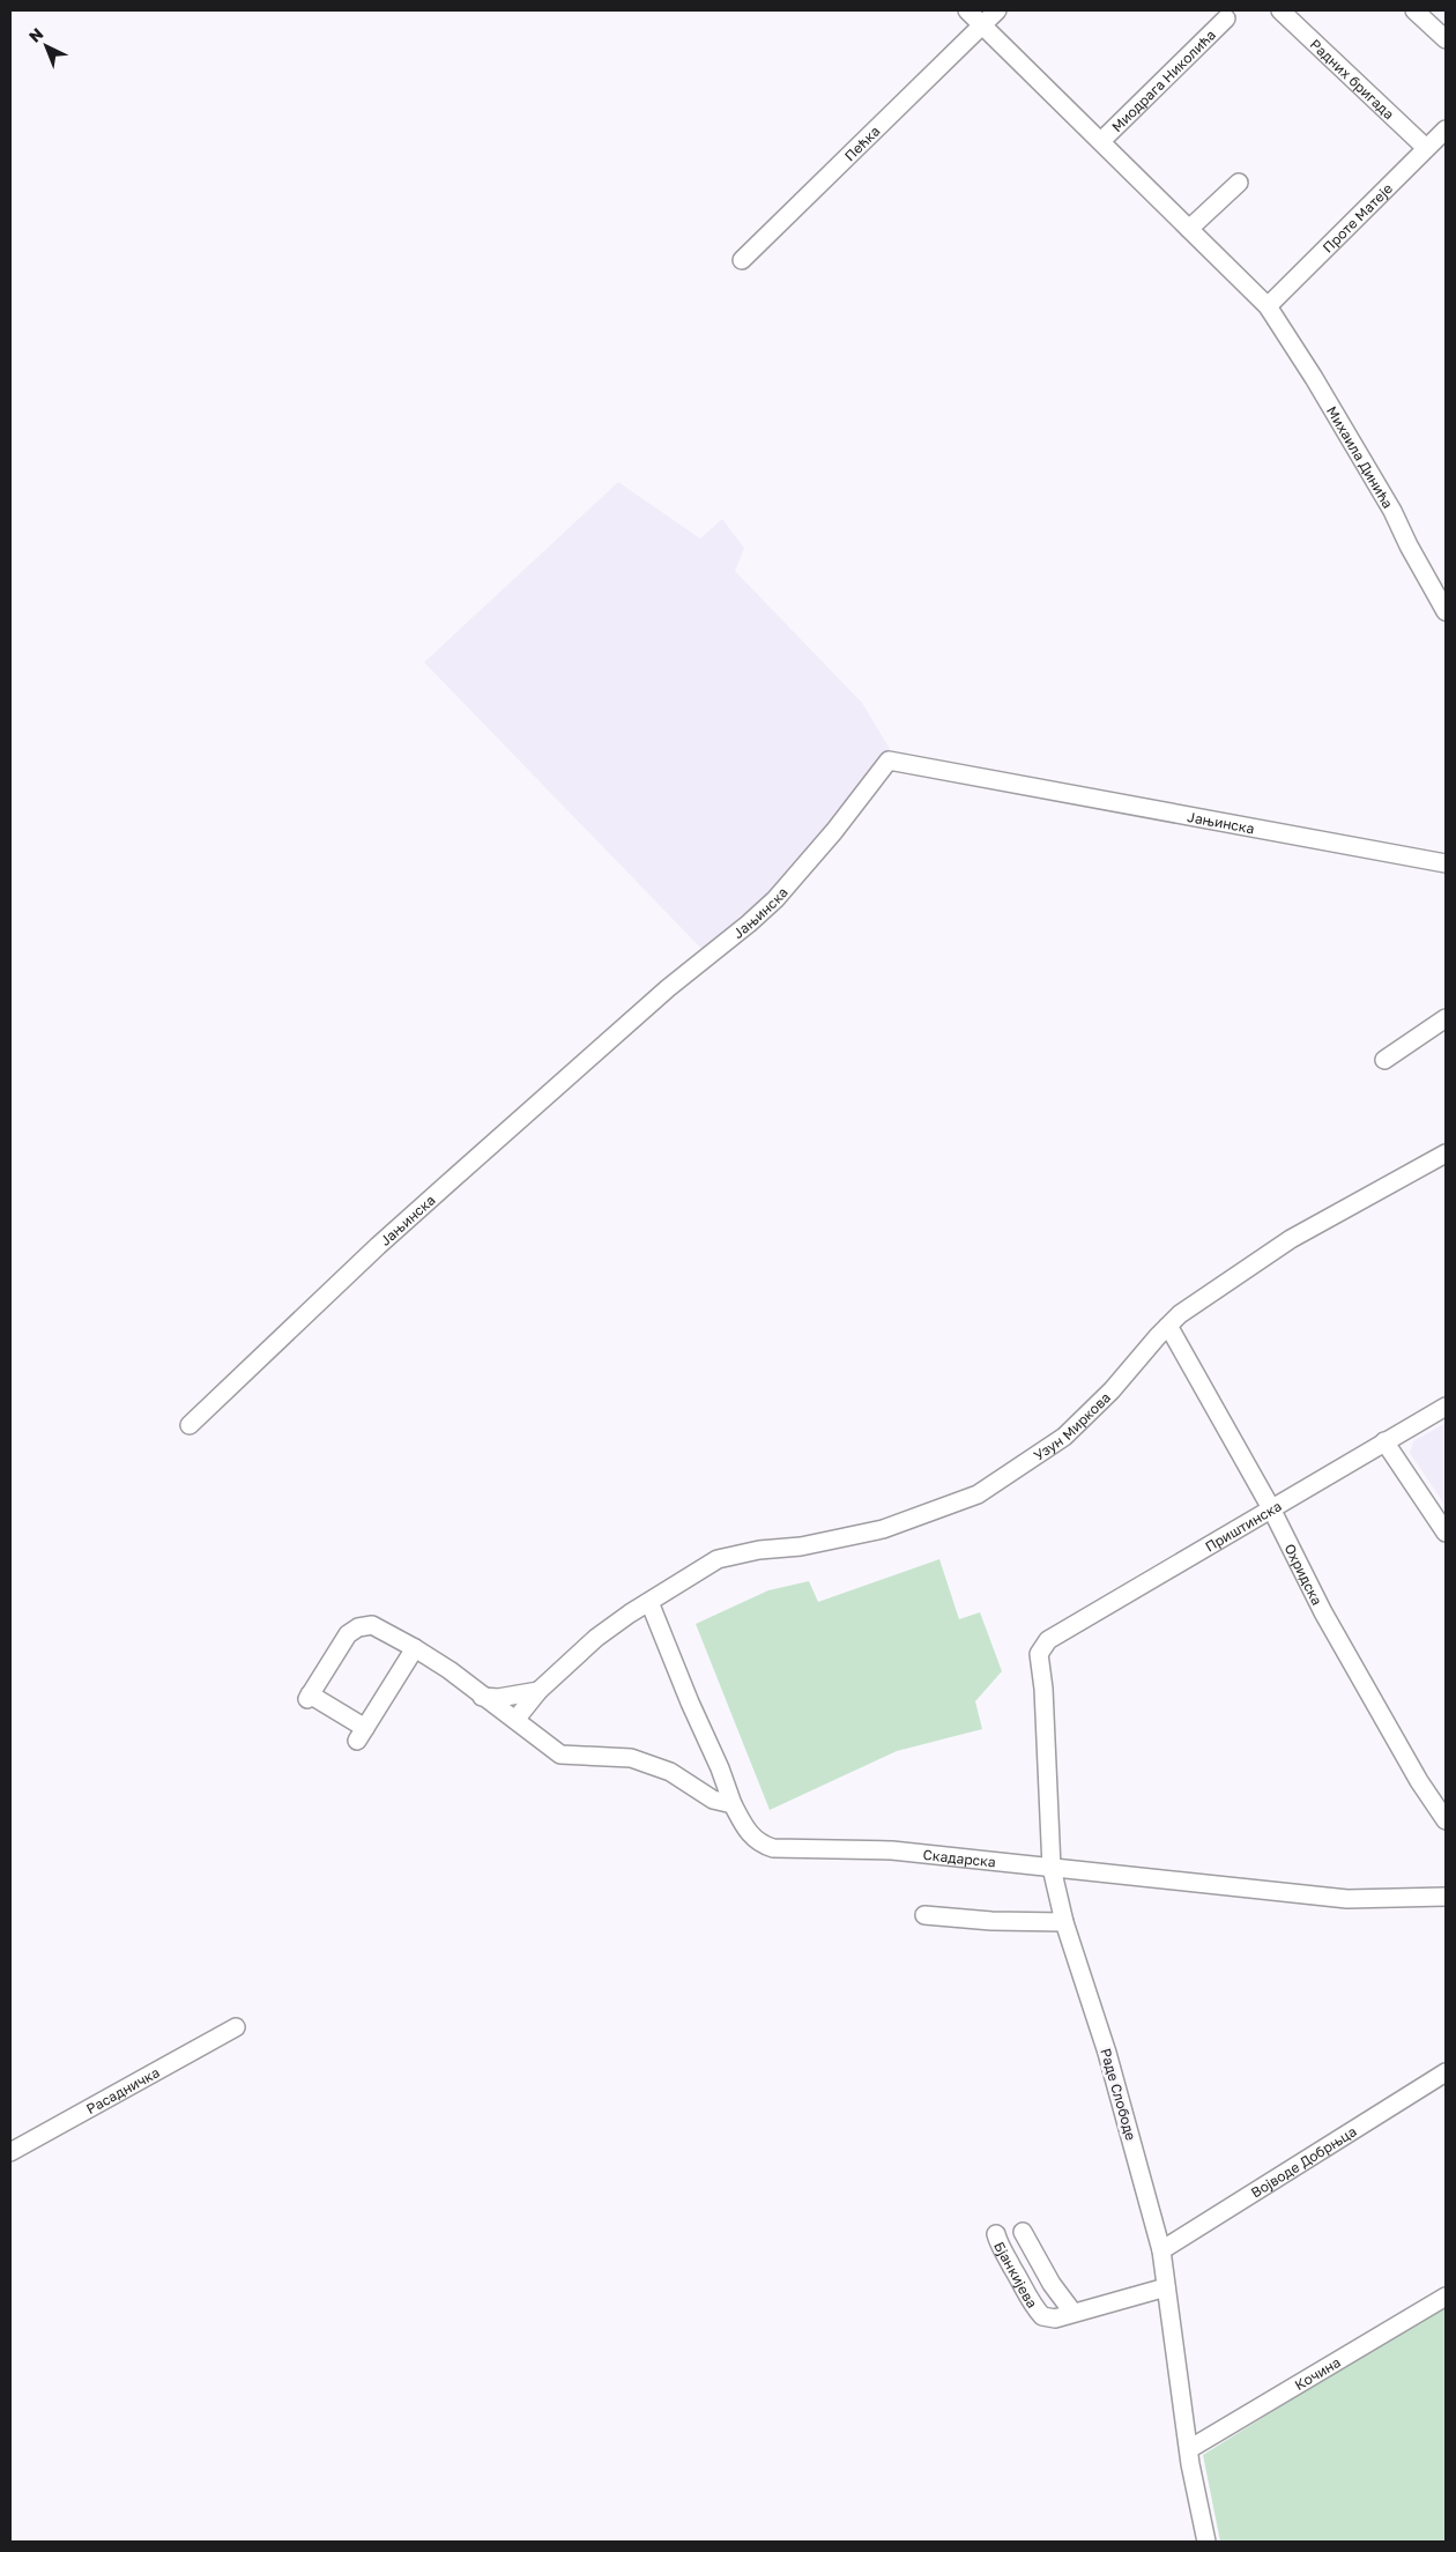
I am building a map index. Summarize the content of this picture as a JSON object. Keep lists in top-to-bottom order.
{
  "streets": {
    "street": [
      "Миодрага Николића",
      "Радних бригада",
      "Пећка",
      "Проте Матеје",
      "Михаила Динића",
      "Јањинска",
      "Узун Миркова",
      "Приштинска",
      "Охридска",
      "Скадарска",
      "Расадничка",
      "Раде Слободе",
      "Војводе Добрњца",
      "Бјанкијева",
      "Кочина"
    ]
  },
  "crossings": [
    ["Радних бригада", "Проте Матеје"],
    ["Проте Матеје", "Михаила Динића"],
    ["Узун Миркова", "Охридска"],
    ["Узун Миркова", "Скадарска"],
    ["Приштинска", "Охридска"],
    ["Приштинска", "Раде Слободе"],
    ["Скадарска", "Раде Слободе"],
    ["Раде Слободе", "Војводе Добрњца"],
    ["Раде Слободе", "Бјанкијева"],
    ["Раде Слободе", "Кочина"]
  ],
  "north": "top left"
}
